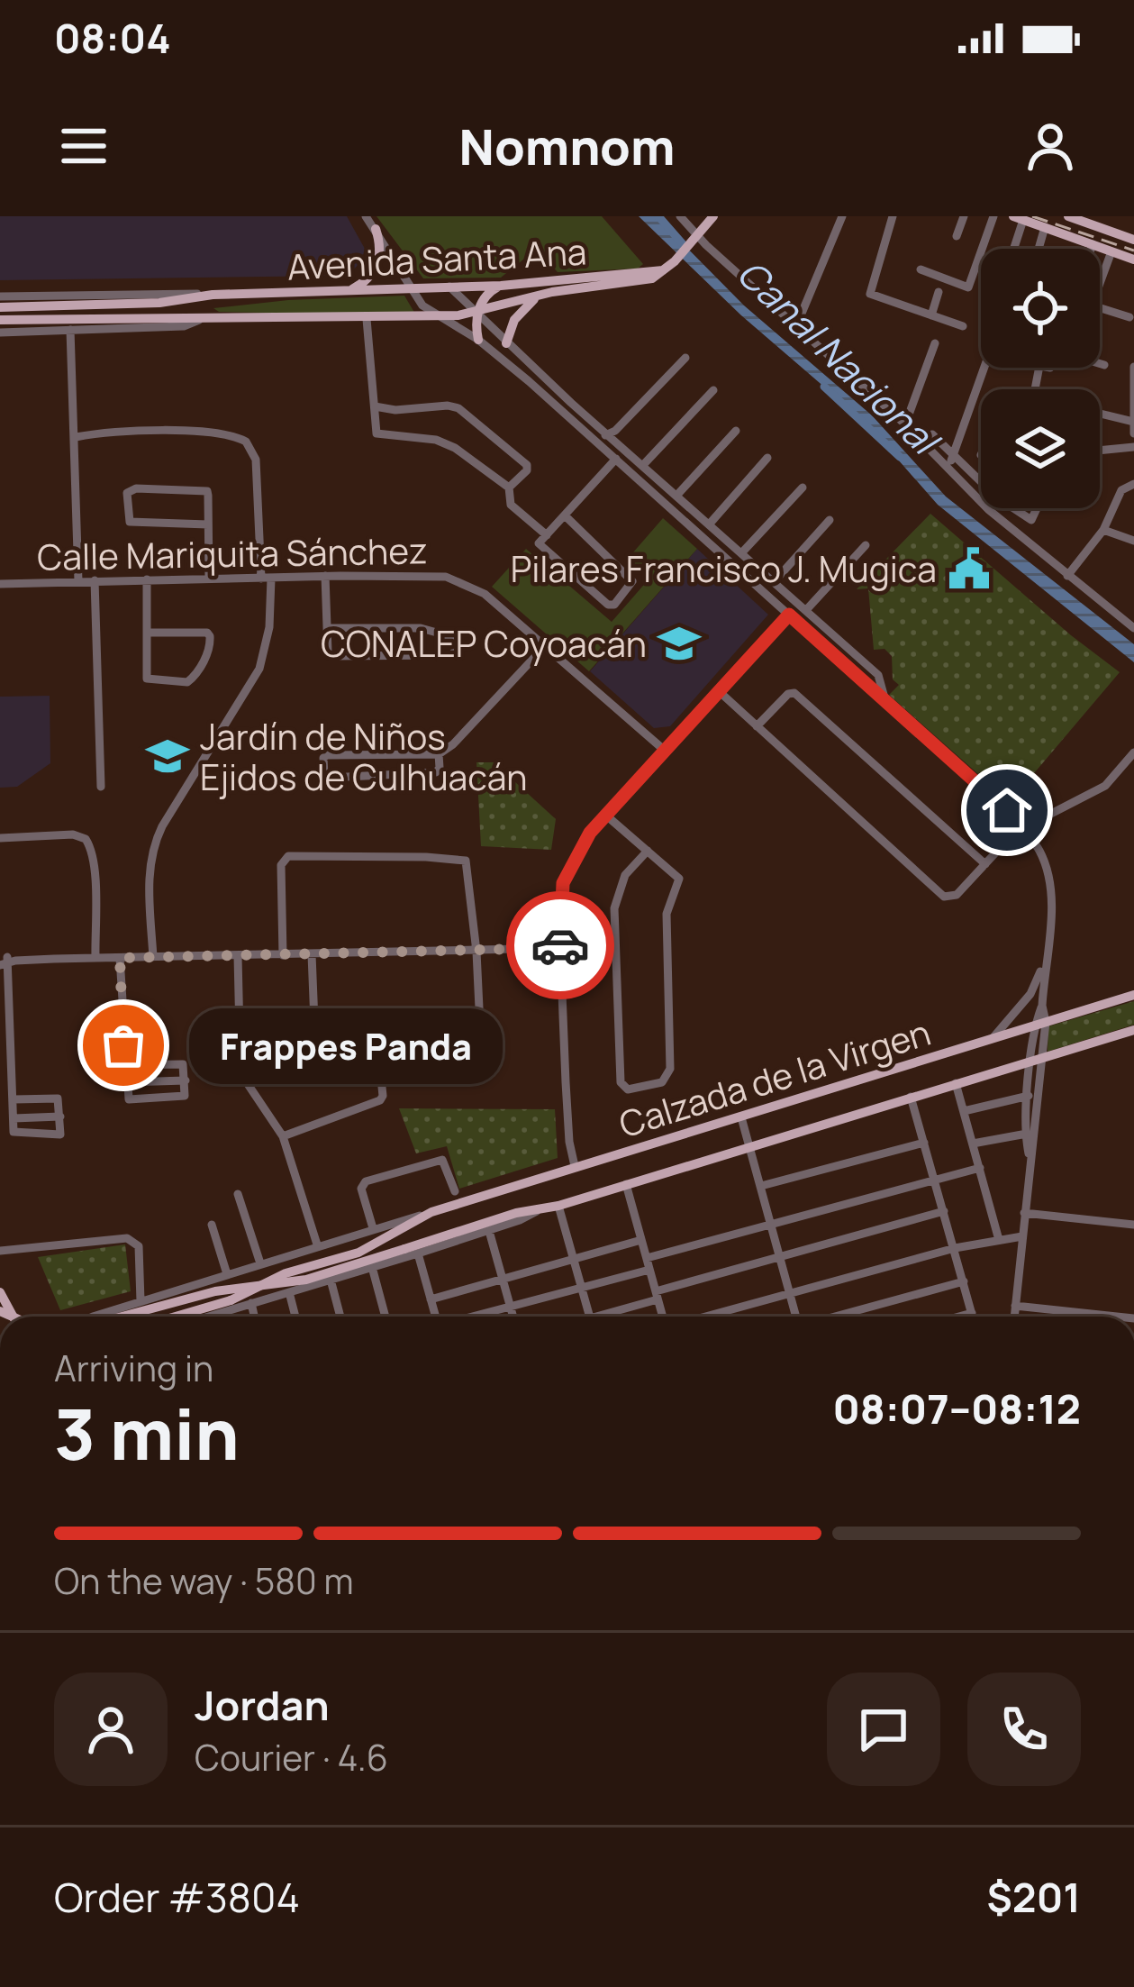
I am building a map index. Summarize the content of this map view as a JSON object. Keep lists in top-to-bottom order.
{
  "streets": {
    "main road": ["Avenida Santa Ana", "Calzada de la Virgen"],
    "street": ["Calle Mariquita Sánchez"]
  },
  "water": ["Canal Nacional"],
  "places": {
    "public building": ["Pilares Francisco J. Mugica"],
    "school or university": ["CONALEP Coyoacán", "Jardín de Niños Ejidos de Culhuacán"],
    "other": ["Frappes Panda"]
  },
  "page": {
    "status": "08:04",
    "header": "Nomnom",
    "bubble": "Frappes Panda",
    "heading": ["3 min", "Arriving in", "08:07–08:12"],
    "panel": [
      "Jordan",
      "Courier · 4.6",
      "Order #3804",
      "$201"
    ],
    "bar": "On the way · 580 m"
  }
}
